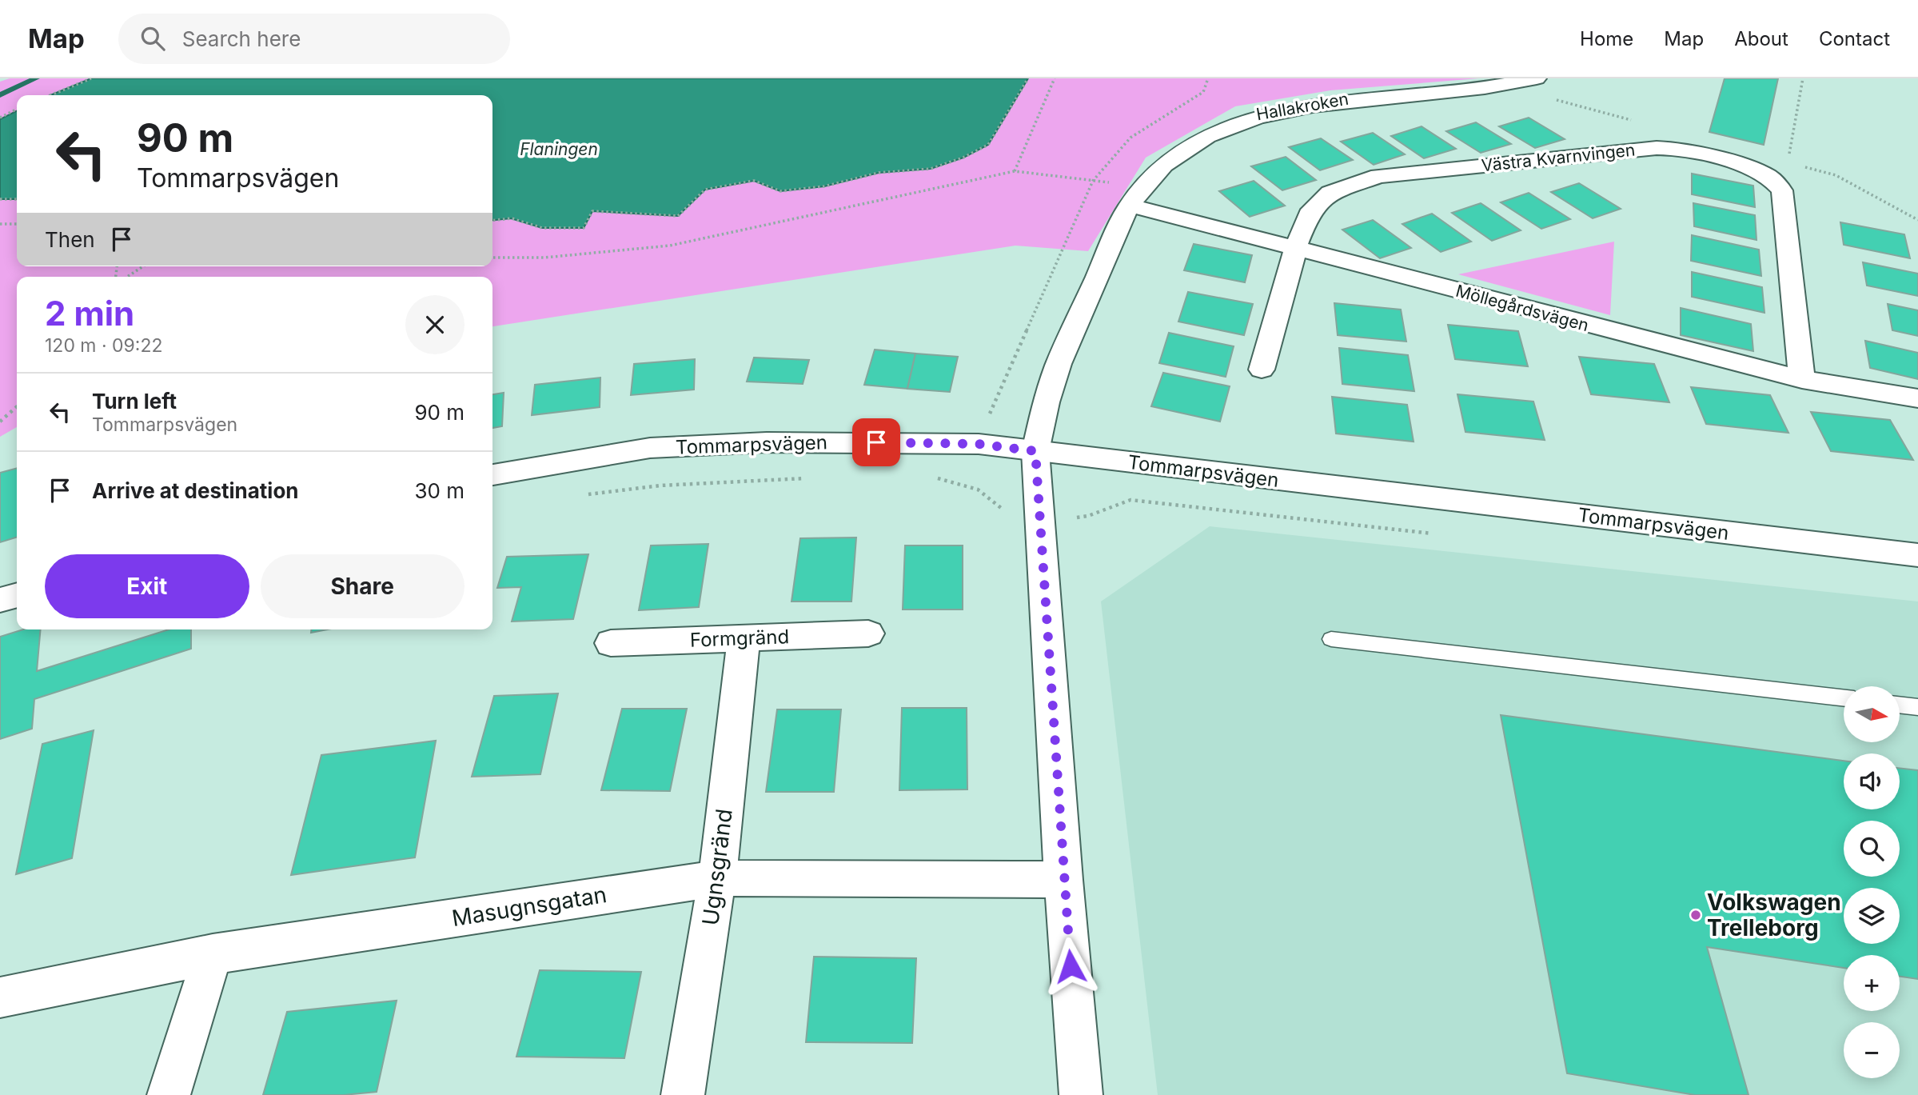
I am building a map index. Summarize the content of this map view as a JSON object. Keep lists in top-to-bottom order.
{
  "streets": {
    "street": [
      "Hallakroken",
      "Västra Kvarnvingen",
      "Möllegårdsvägen",
      "Tommarpsvägen",
      "Formgränd",
      "Ugnsgränd",
      "Masugnsgatan"
    ]
  },
  "crossings": [
    ["Hallakroken", "Möllegårdsvägen"],
    ["Hallakroken", "Tommarpsvägen"],
    ["Hallakroken", "Masugnsgatan"],
    ["Västra Kvarnvingen", "Möllegårdsvägen"],
    ["Formgränd", "Ugnsgränd"],
    ["Ugnsgränd", "Masugnsgatan"]
  ],
  "water": ["Flaningen"],
  "places": ["Volkswagen Trelleborg"],
  "north": "right",
  "page": {
    "header": "Map",
    "search": "Search here",
    "nav": [
      "Home",
      "Map",
      "About",
      "Contact"
    ],
    "turn": ["90 m", "Tommarpsvägen"],
    "then": "Then",
    "heading": ["2 min", "120 m · 09:22"],
    "list": [
      {
        "name": "Turn left",
        "note": "Tommarpsvägen",
        "value": "90 m"
      },
      {
        "name": "Arrive at destination",
        "value": "30 m"
      }
    ],
    "buttons": ["Exit", "Share"],
    "map_buttons": ["+", "−"]
  }
}
